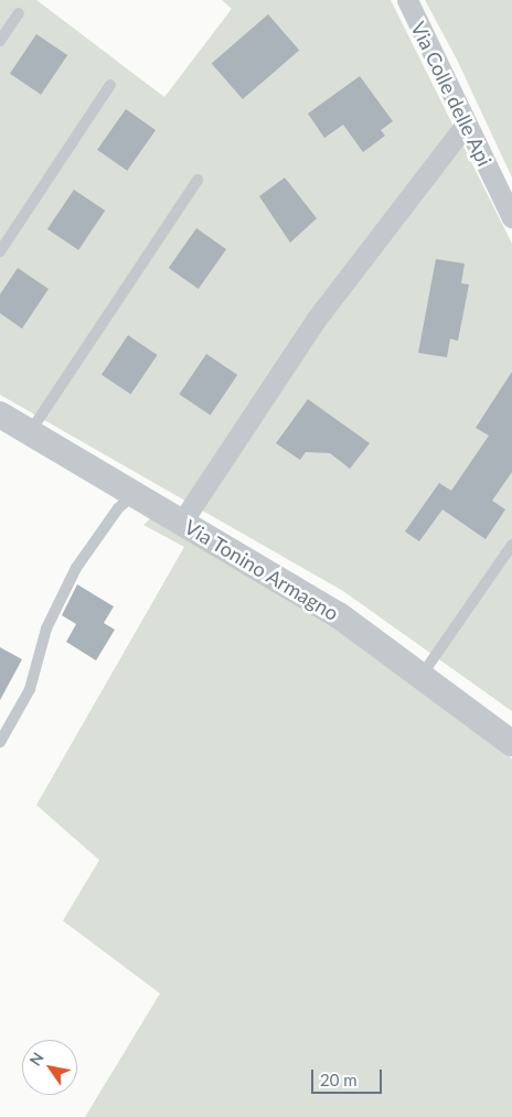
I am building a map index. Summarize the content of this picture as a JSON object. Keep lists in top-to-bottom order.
{
  "streets": {
    "street": ["Via Colle delle Api", "Via Tonino Armagno"]
  },
  "scale_bar": "20 m",
  "north": "top left"
}
